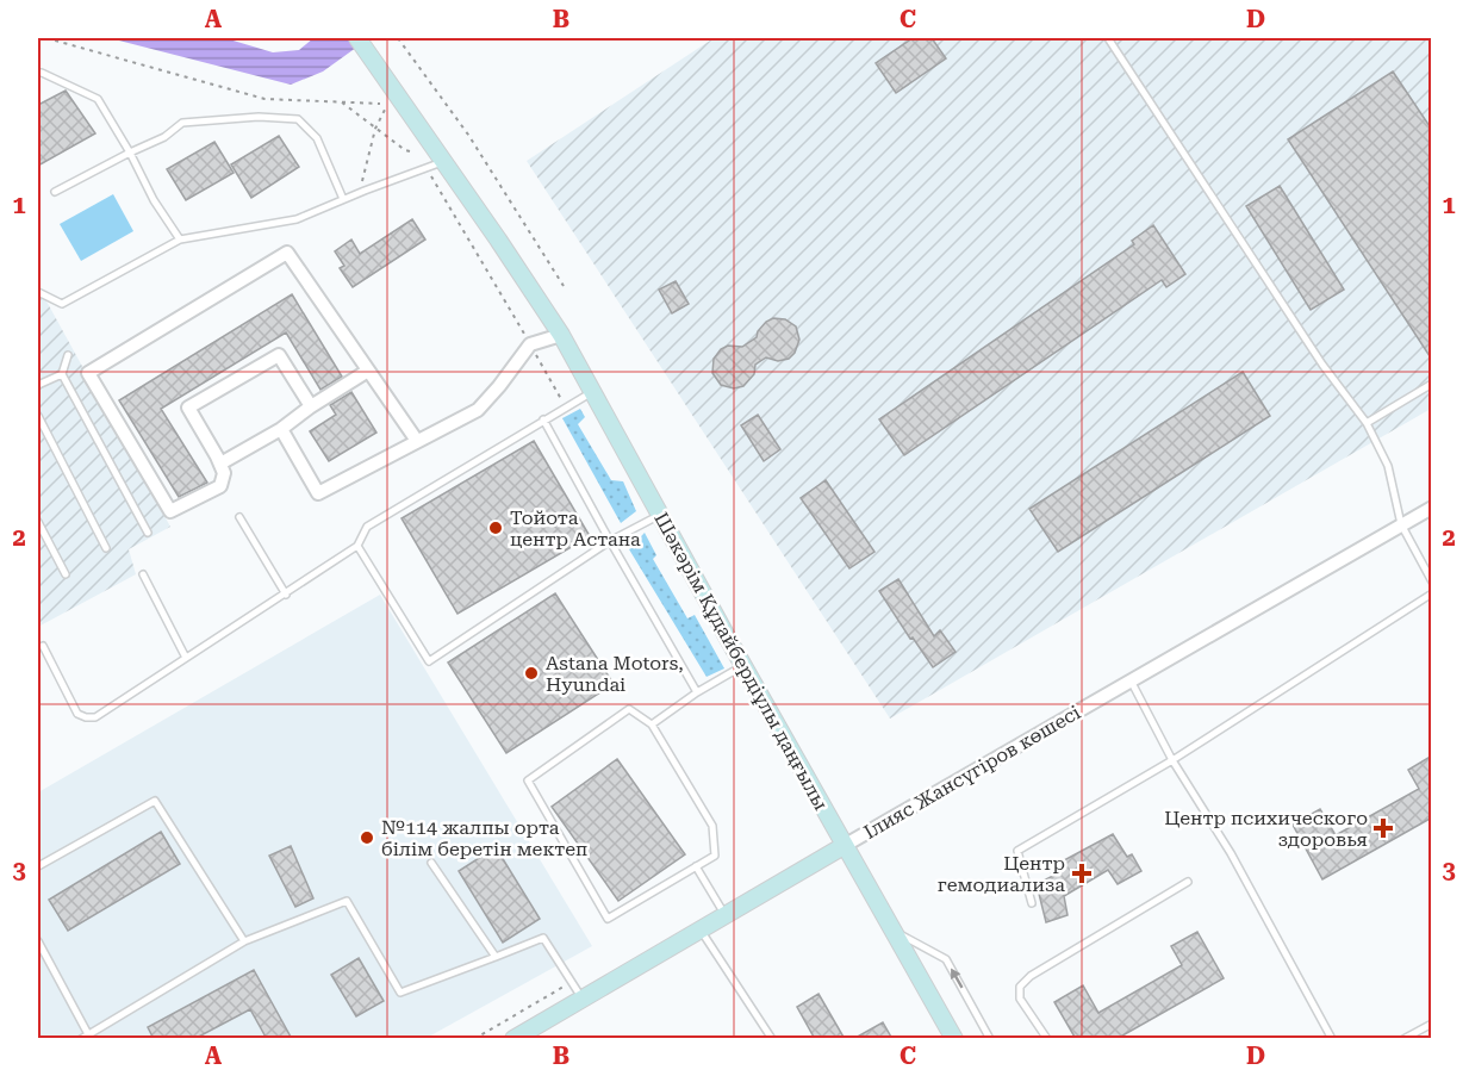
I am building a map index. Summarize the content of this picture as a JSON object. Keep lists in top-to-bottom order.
{
  "streets": {
    "main road": ["Шәкәрім Құдайбердіұлы даңғылы", "Ілияс Жансүгіров көшесі"]
  },
  "crossings": [
    ["Шәкәрім Құдайбердіұлы даңғылы", "Ілияс Жансүгіров көшесі"]
  ],
  "places": {
    "other": ["Тойота центр Астана", "Astana Motors, Hyundai", "№114 жалпы орта білім беретін мектеп"],
    "health": ["Центр психического здоровья", "Центр гемодиализа"]
  },
  "grid": {
    "columns": [
      "A",
      "B",
      "C",
      "D"
    ],
    "rows": ["1", "2", "3"]
  }
}
